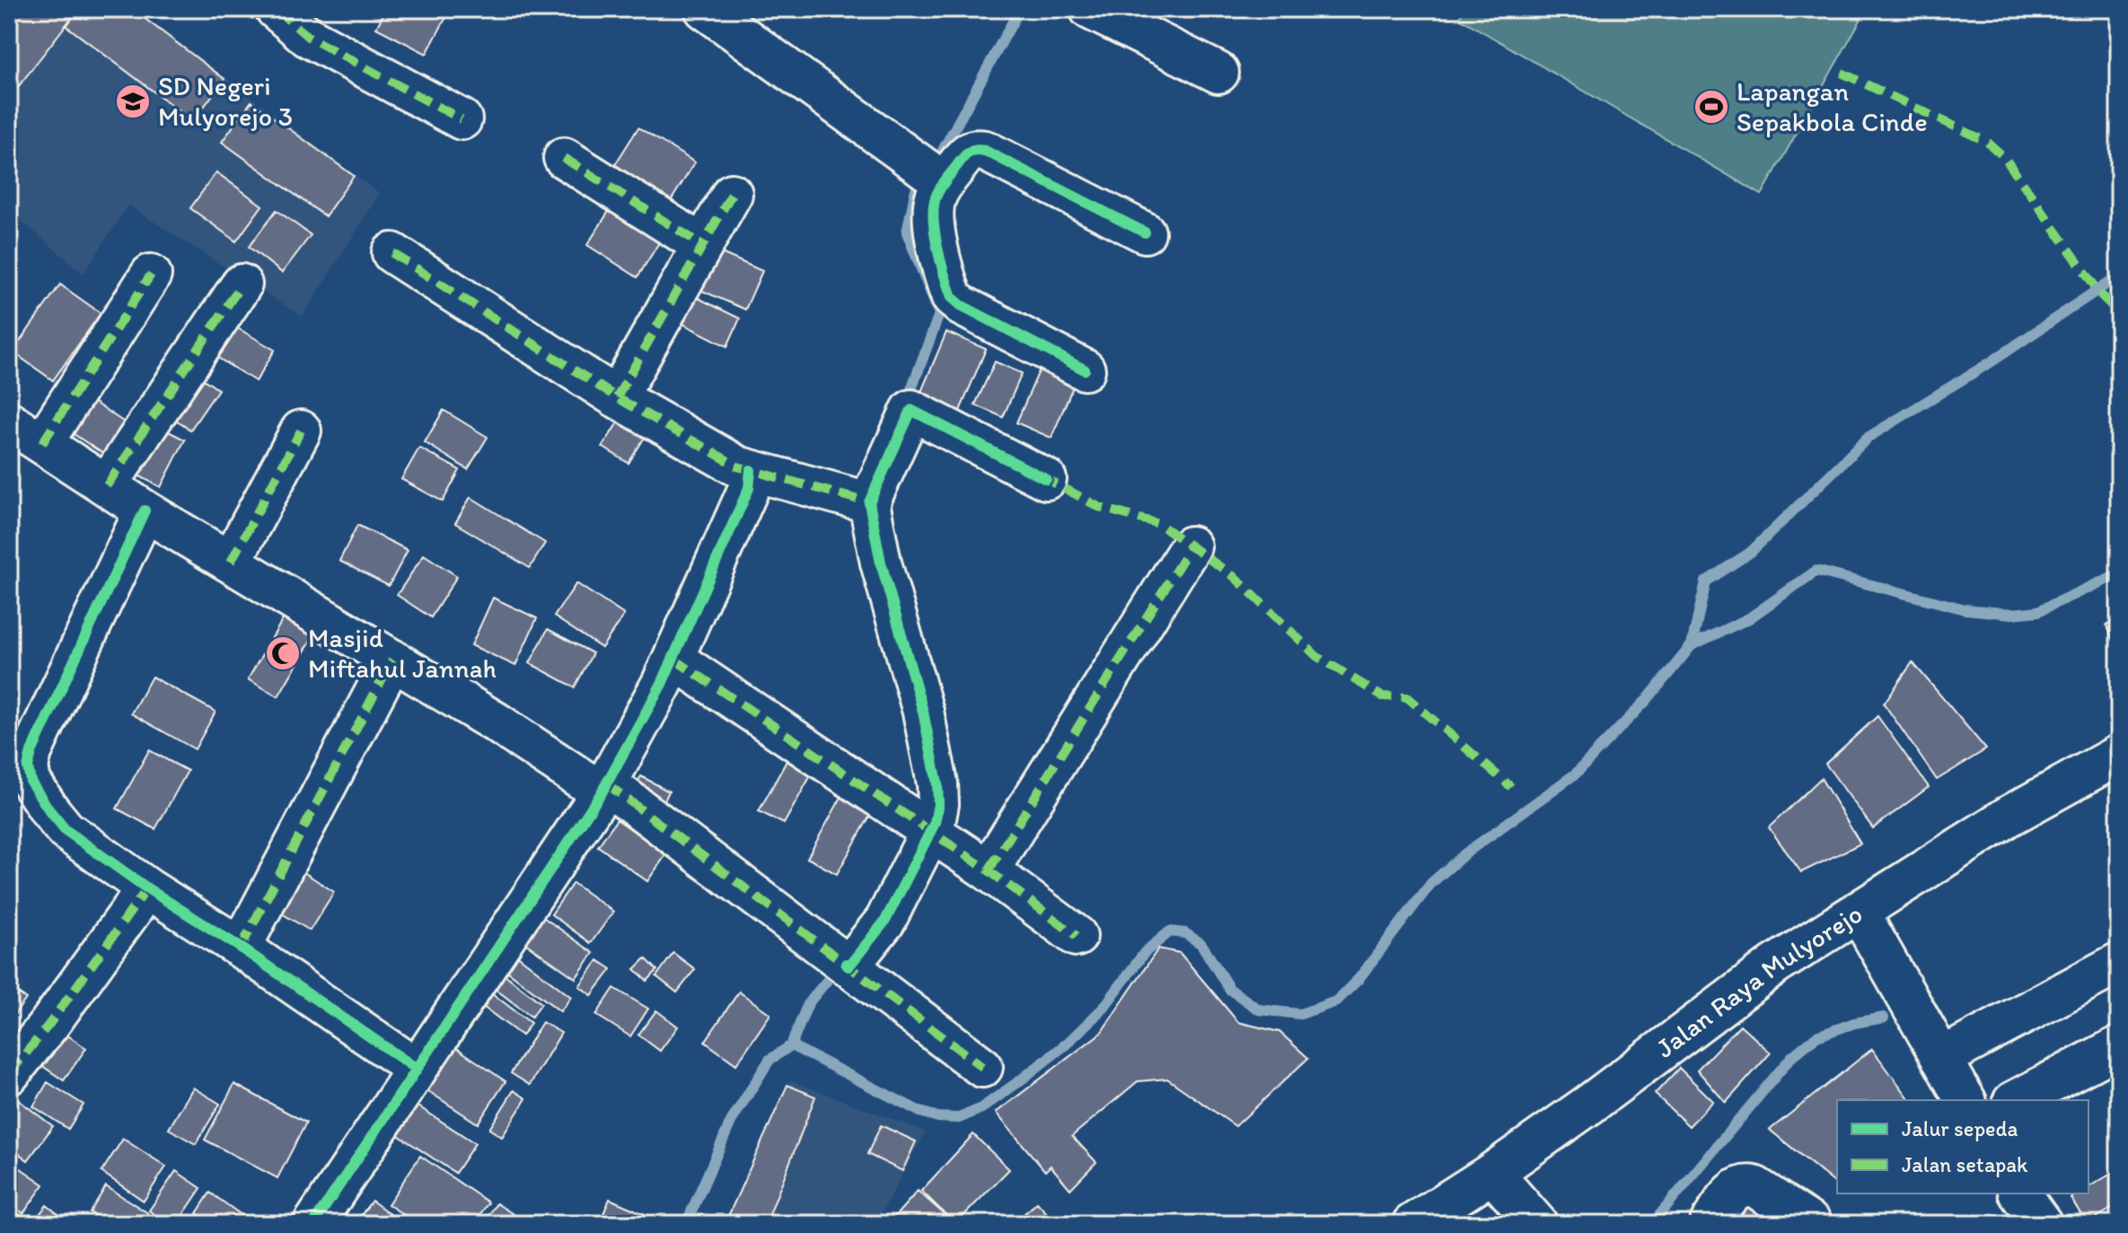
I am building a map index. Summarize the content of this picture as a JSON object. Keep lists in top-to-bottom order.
{
  "streets": {
    "street": ["Jalan Raya Mulyorejo"]
  },
  "places": {
    "school or university": ["SD Negeri Mulyorejo 3"],
    "sports": ["Lapangan Sepakbola Cinde"],
    "mosque": ["Masjid Miftahul Jannah"]
  },
  "legend": ["Jalur sepeda", "Jalan setapak"]
}
